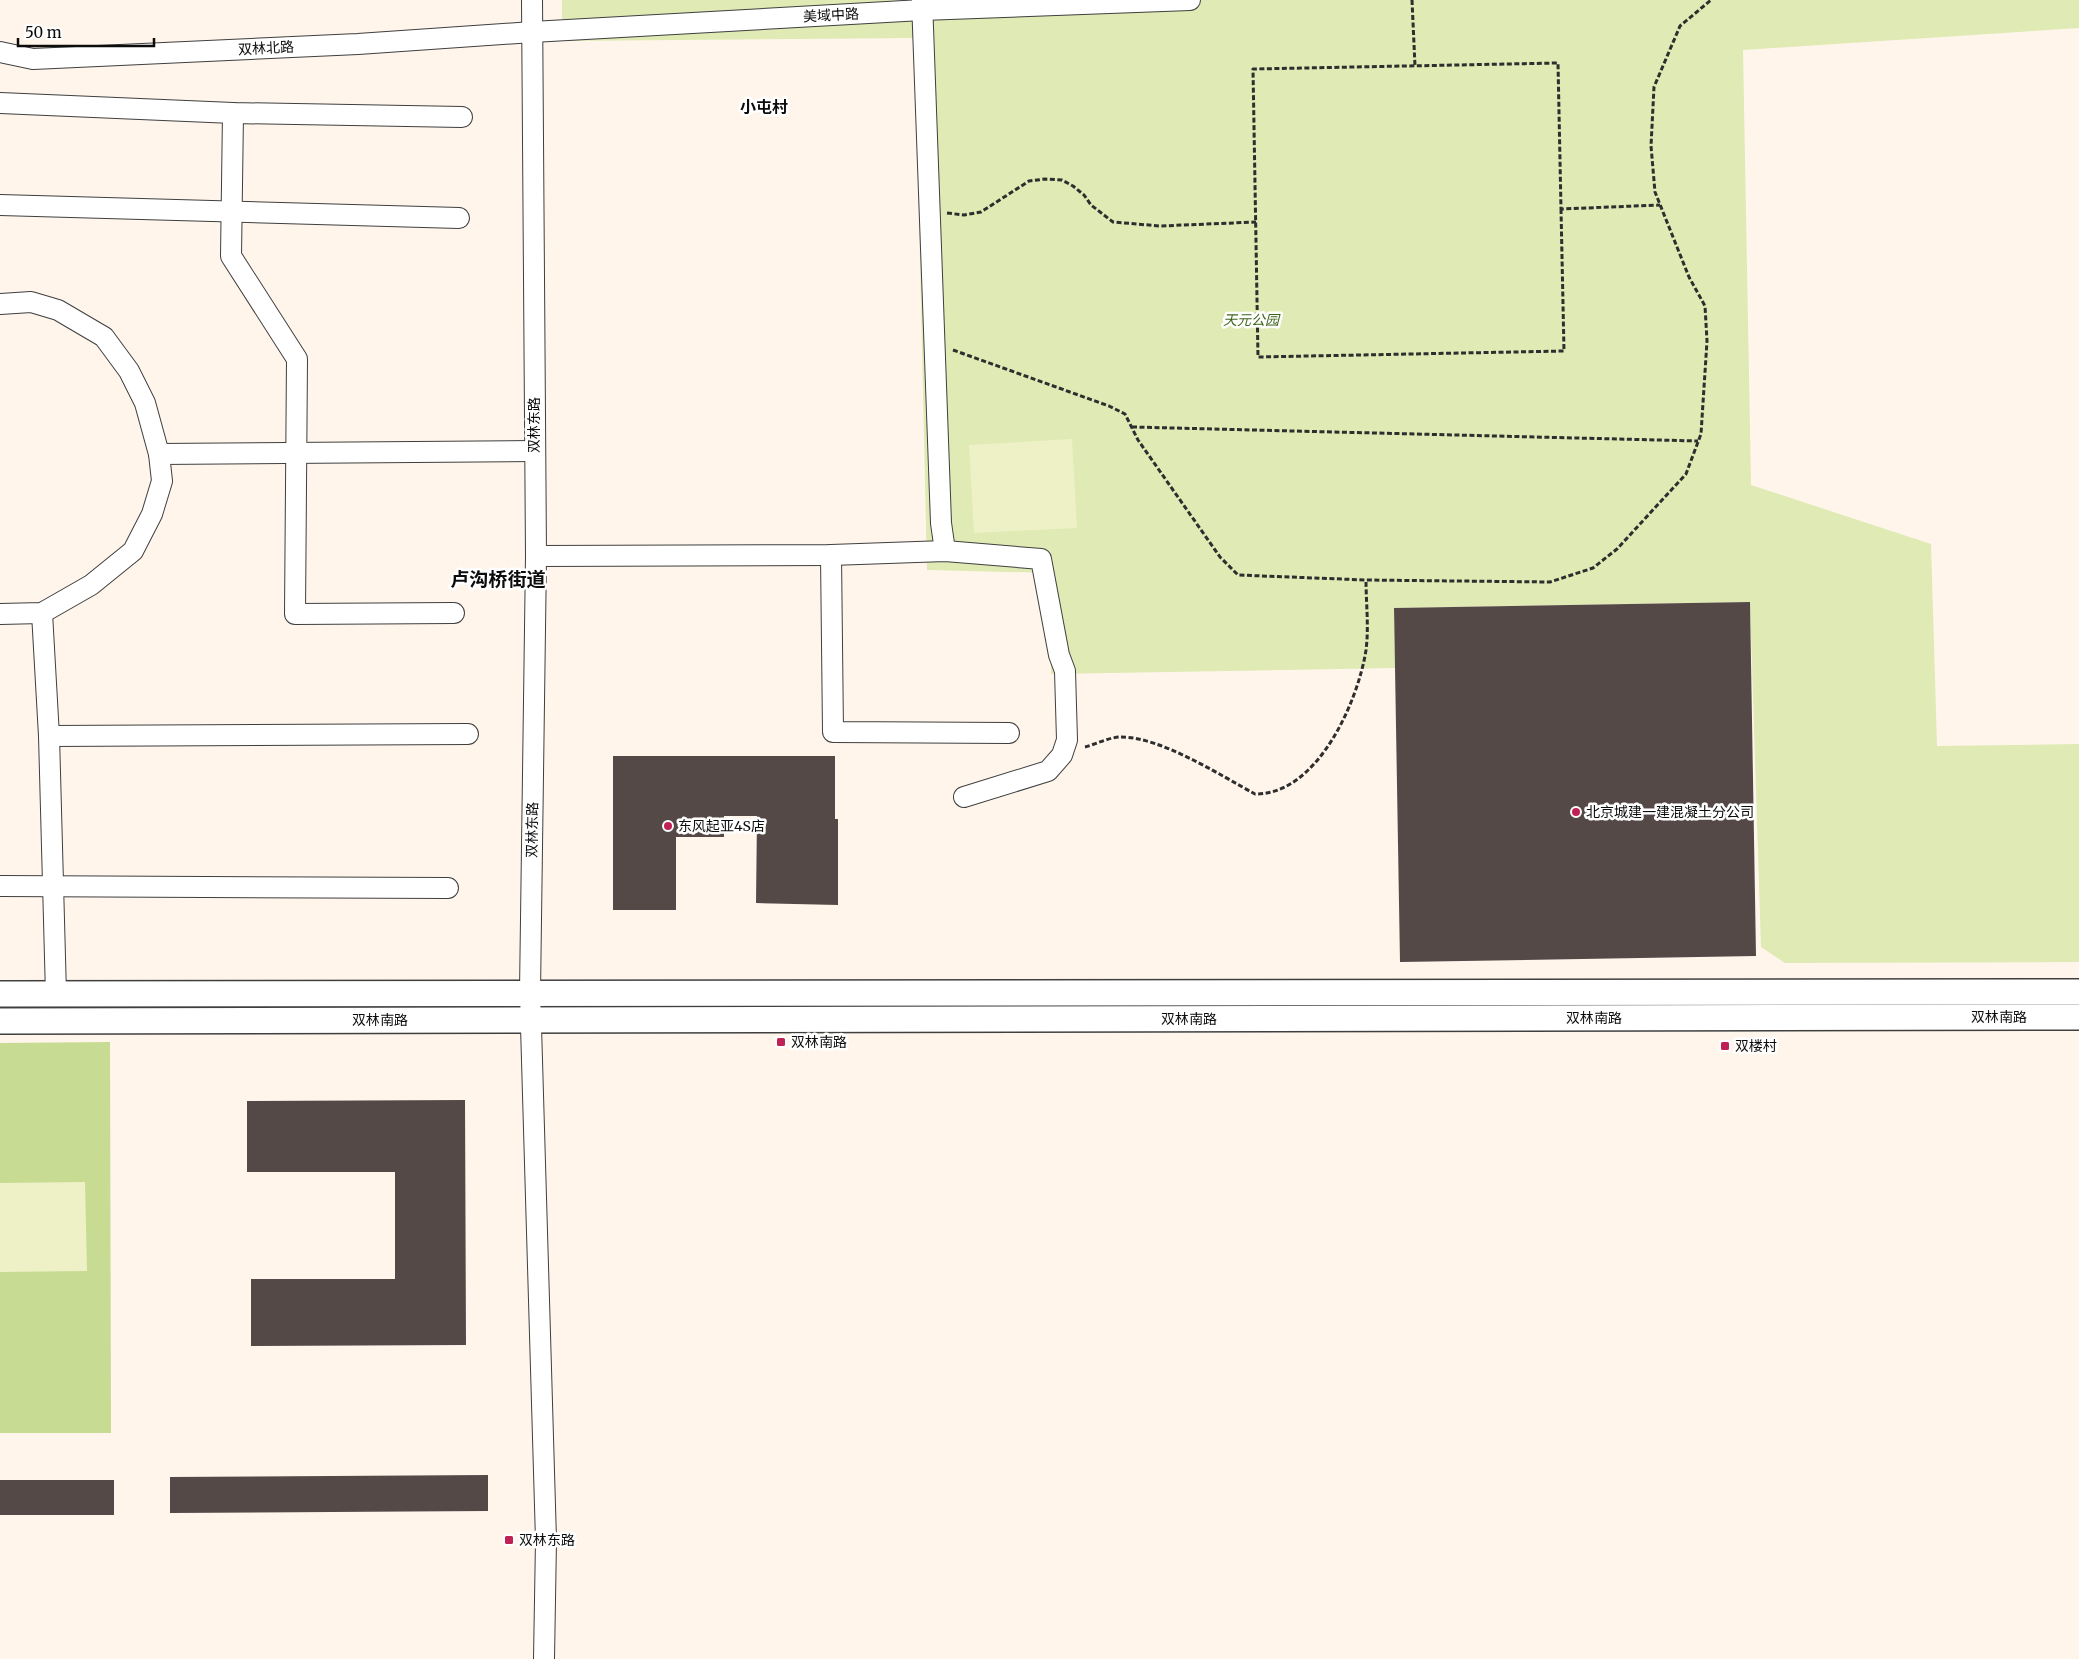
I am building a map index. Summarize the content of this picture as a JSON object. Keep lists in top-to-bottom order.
{
  "streets": {
    "street": [
      "美域中路",
      "双林北路",
      "双林东路",
      "双林南路"
    ]
  },
  "crossings": [
    ["美域中路", "双林北路"],
    ["美域中路", "双林东路"],
    ["双林北路", "双林东路"],
    ["双林东路", "双林南路"]
  ],
  "districts": ["小屯村", "卢沟桥街道"],
  "parks": ["天元公园"],
  "places": {
    "other": ["北京城建一建混凝土分公司", "东风起亚4S店"],
    "transit": ["双林南路", "双楼村", "双林东路"]
  },
  "scale_bar": "50 m"
}
